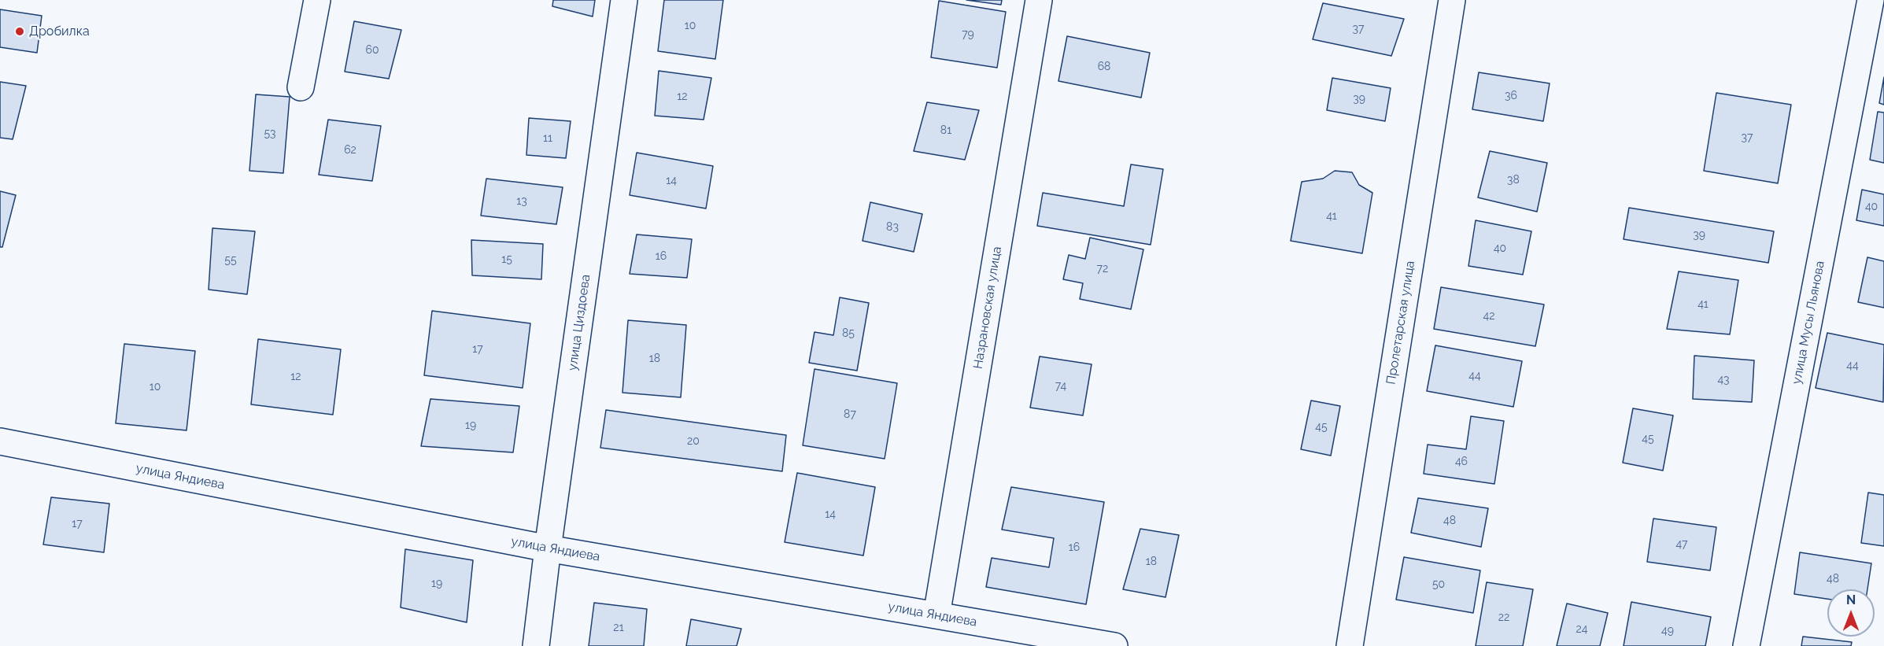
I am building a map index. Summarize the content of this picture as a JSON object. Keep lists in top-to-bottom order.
{
  "streets": {
    "street": [
      "Назрановская улица",
      "улица Циздоева",
      "Пролетарская улица",
      "улица Мусы Льянова",
      "улица Яндиева"
    ]
  },
  "crossings": [
    ["Назрановская улица", "улица Яндиева"],
    ["улица Циздоева", "улица Яндиева"]
  ],
  "places": ["Дробилка"],
  "house_numbers": [
    "10",
    "37",
    "79",
    "60",
    "68",
    "36",
    "12",
    "39",
    "81",
    "53",
    "37",
    "11",
    "62",
    "38",
    "14",
    "13",
    "40",
    "41",
    "83",
    "39",
    "40",
    "16",
    "15",
    "55",
    "72",
    "41",
    "42",
    "85",
    "17",
    "18",
    "44",
    "44",
    "12",
    "43",
    "74",
    "10",
    "87",
    "19",
    "45",
    "45",
    "20",
    "46",
    "14",
    "48",
    "17",
    "47",
    "16",
    "18",
    "48",
    "19",
    "50",
    "22",
    "21",
    "24",
    "49"
  ],
  "north": "top"
}
